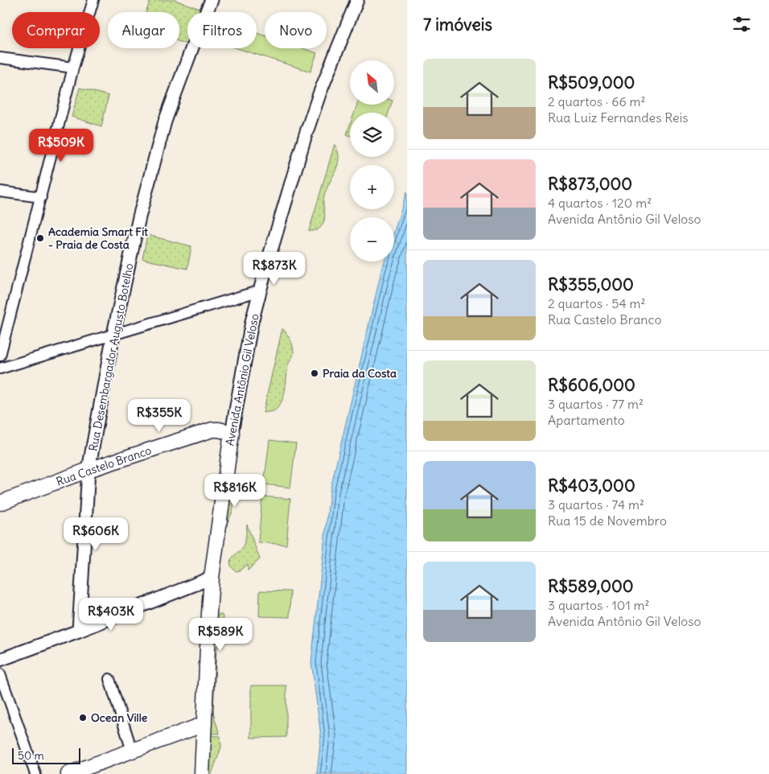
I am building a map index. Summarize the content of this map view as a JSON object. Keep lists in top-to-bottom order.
{
  "streets": {
    "main road": ["Avenida Antônio Gil Veloso", "Rua Castelo Branco"],
    "street": ["Rua Desembargador Augusto Botelho"]
  },
  "crossings": [
    ["Rua Desembargador Augusto Botelho", "Rua Castelo Branco"],
    ["Avenida Antônio Gil Veloso", "Rua Castelo Branco"]
  ],
  "places": ["Academia Smart Fit - Praia de Costa", "Praia da Costa", "Ocean Ville"],
  "scale_bar": "50 m",
  "north": "top left",
  "page": {
    "heading": "7 imóveis",
    "chip": [
      "Comprar",
      "Alugar",
      "Filtros",
      "Novo"
    ],
    "list": [
      {
        "name": "R$509,000",
        "note": "2 quartos · 66 m² · Rua Luiz Fernandes Reis"
      },
      {
        "name": "R$873,000",
        "note": "4 quartos · 120 m² · Avenida Antônio Gil Veloso"
      },
      {
        "name": "R$355,000",
        "note": "2 quartos · 54 m² · Rua Castelo Branco"
      },
      {
        "name": "R$606,000",
        "note": "3 quartos · 77 m² · Apartamento"
      },
      {
        "name": "R$403,000",
        "note": "3 quartos · 74 m² · Rua 15 de Novembro"
      },
      {
        "name": "R$589,000",
        "note": "3 quartos · 101 m² · Avenida Antônio Gil Veloso"
      }
    ],
    "map_buttons": ["+", "−"],
    "price": [
      "R$509K",
      "R$873K",
      "R$355K",
      "R$816K",
      "R$606K",
      "R$403K",
      "R$589K"
    ],
    "scale": "50 m"
  }
}
